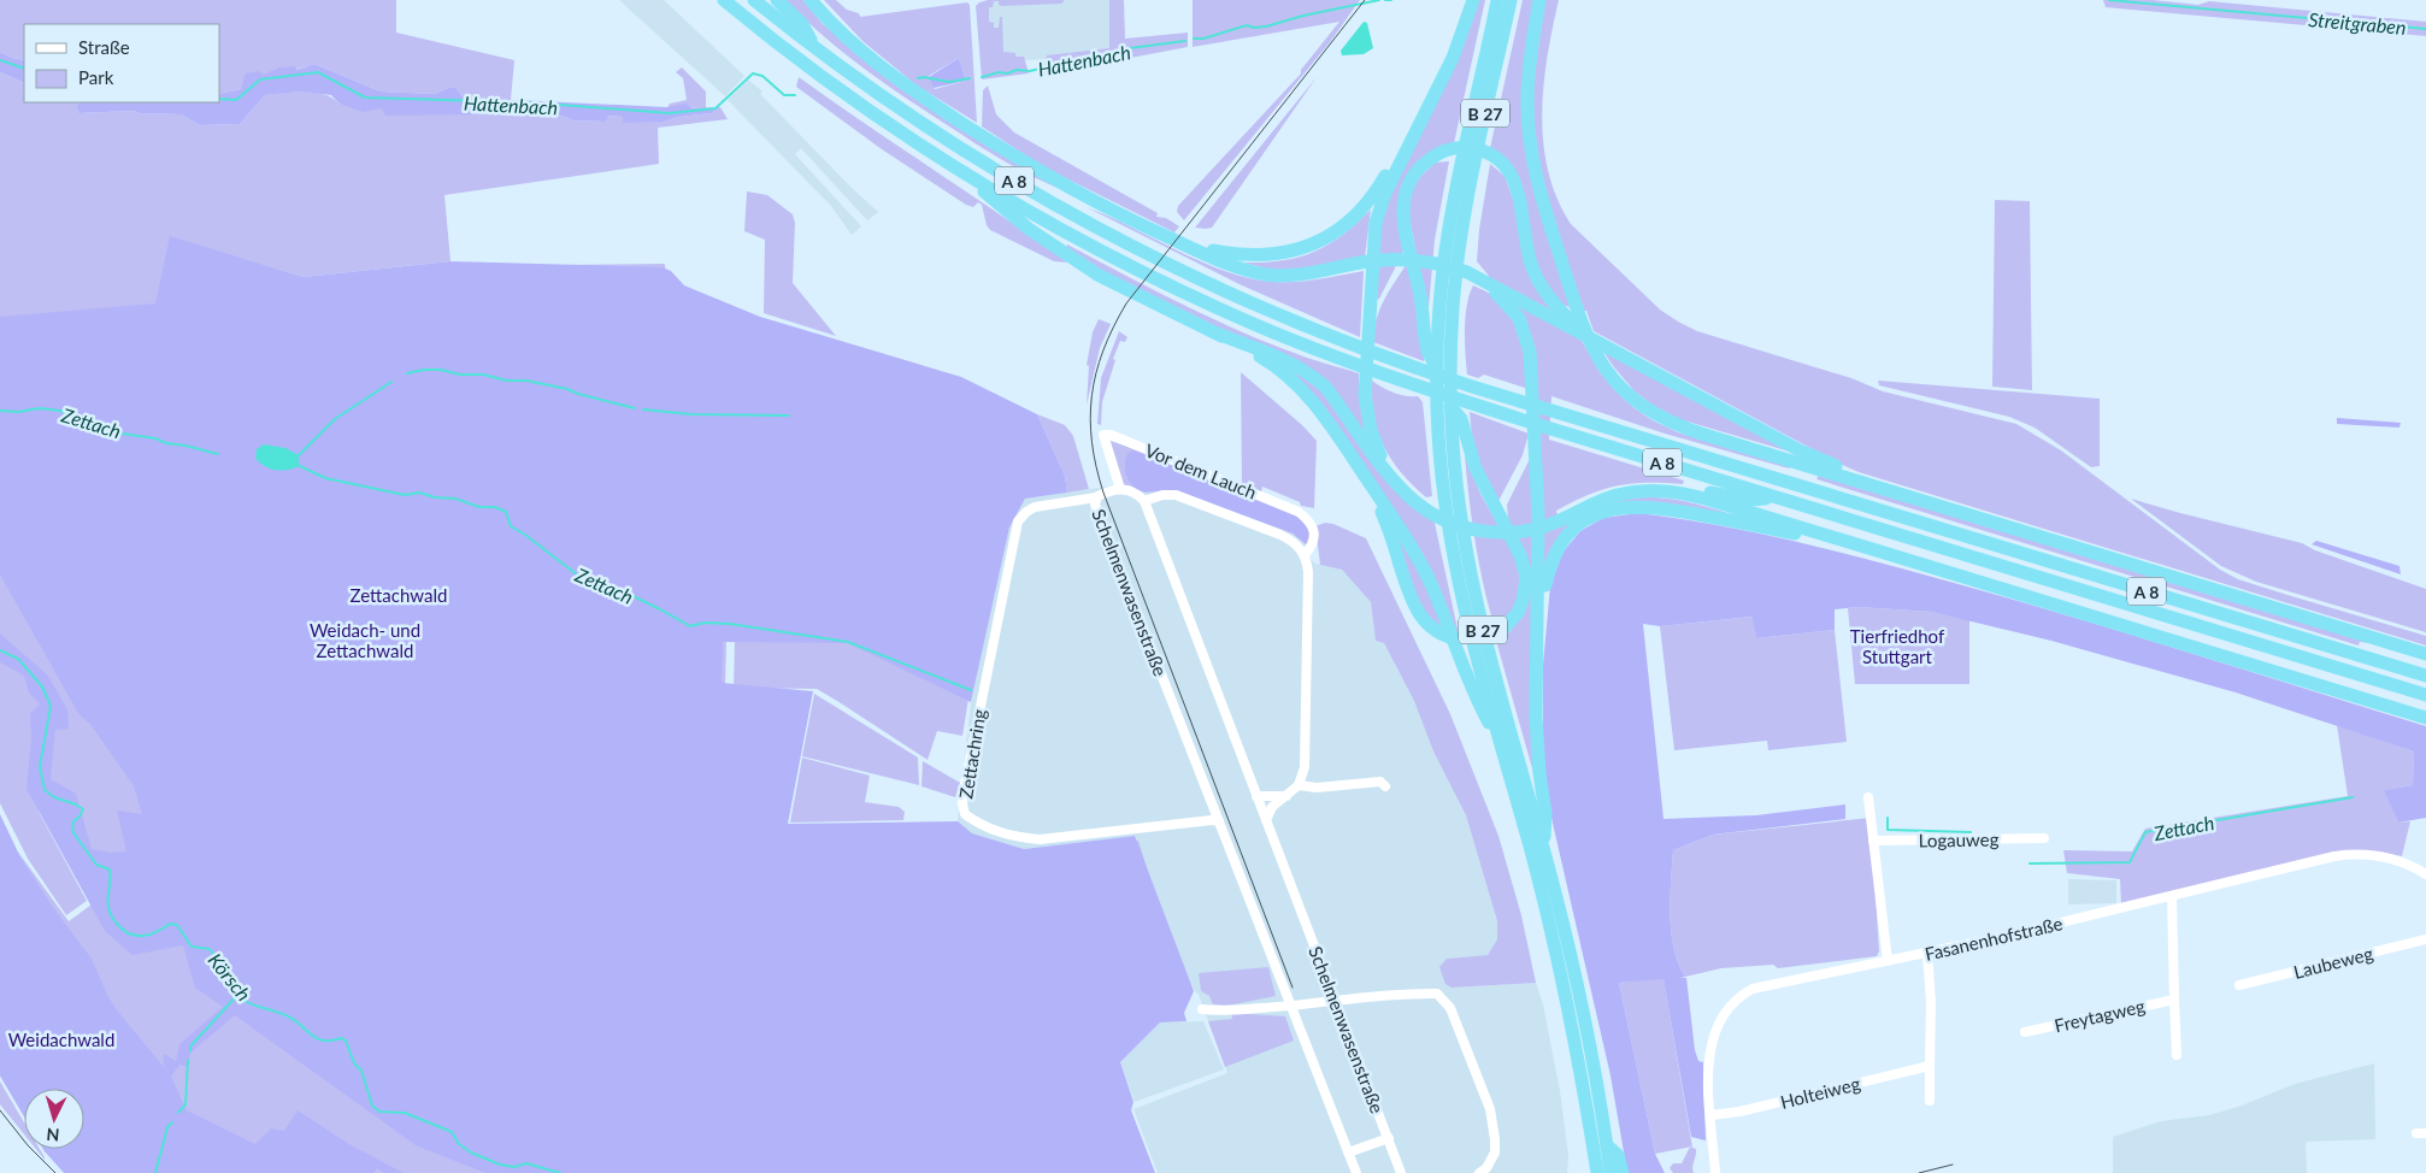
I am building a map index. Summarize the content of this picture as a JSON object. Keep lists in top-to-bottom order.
{
  "streets": {
    "highway": ["B 27", "A 8"],
    "street": [
      "Vor dem Lauch",
      "Schelmenwasenstraße",
      "Zettachring",
      "Logauweg",
      "Fasanenhofstraße",
      "Laubeweg",
      "Freytagweg",
      "Holteiweg"
    ]
  },
  "crossings": [
    ["Vor dem Lauch", "Schelmenwasenstraße"],
    ["Schelmenwasenstraße", "Zettachring"],
    ["Fasanenhofstraße", "Holteiweg"]
  ],
  "water": [
    "Streitgraben",
    "Hattenbach",
    "Zettach",
    "Körsch"
  ],
  "parks": [
    "Zettachwald",
    "Weidach- und Zettachwald",
    "Tierfriedhof Stuttgart",
    "Weidachwald"
  ],
  "legend": ["Straße", "Park"],
  "north": "bottom"
}
